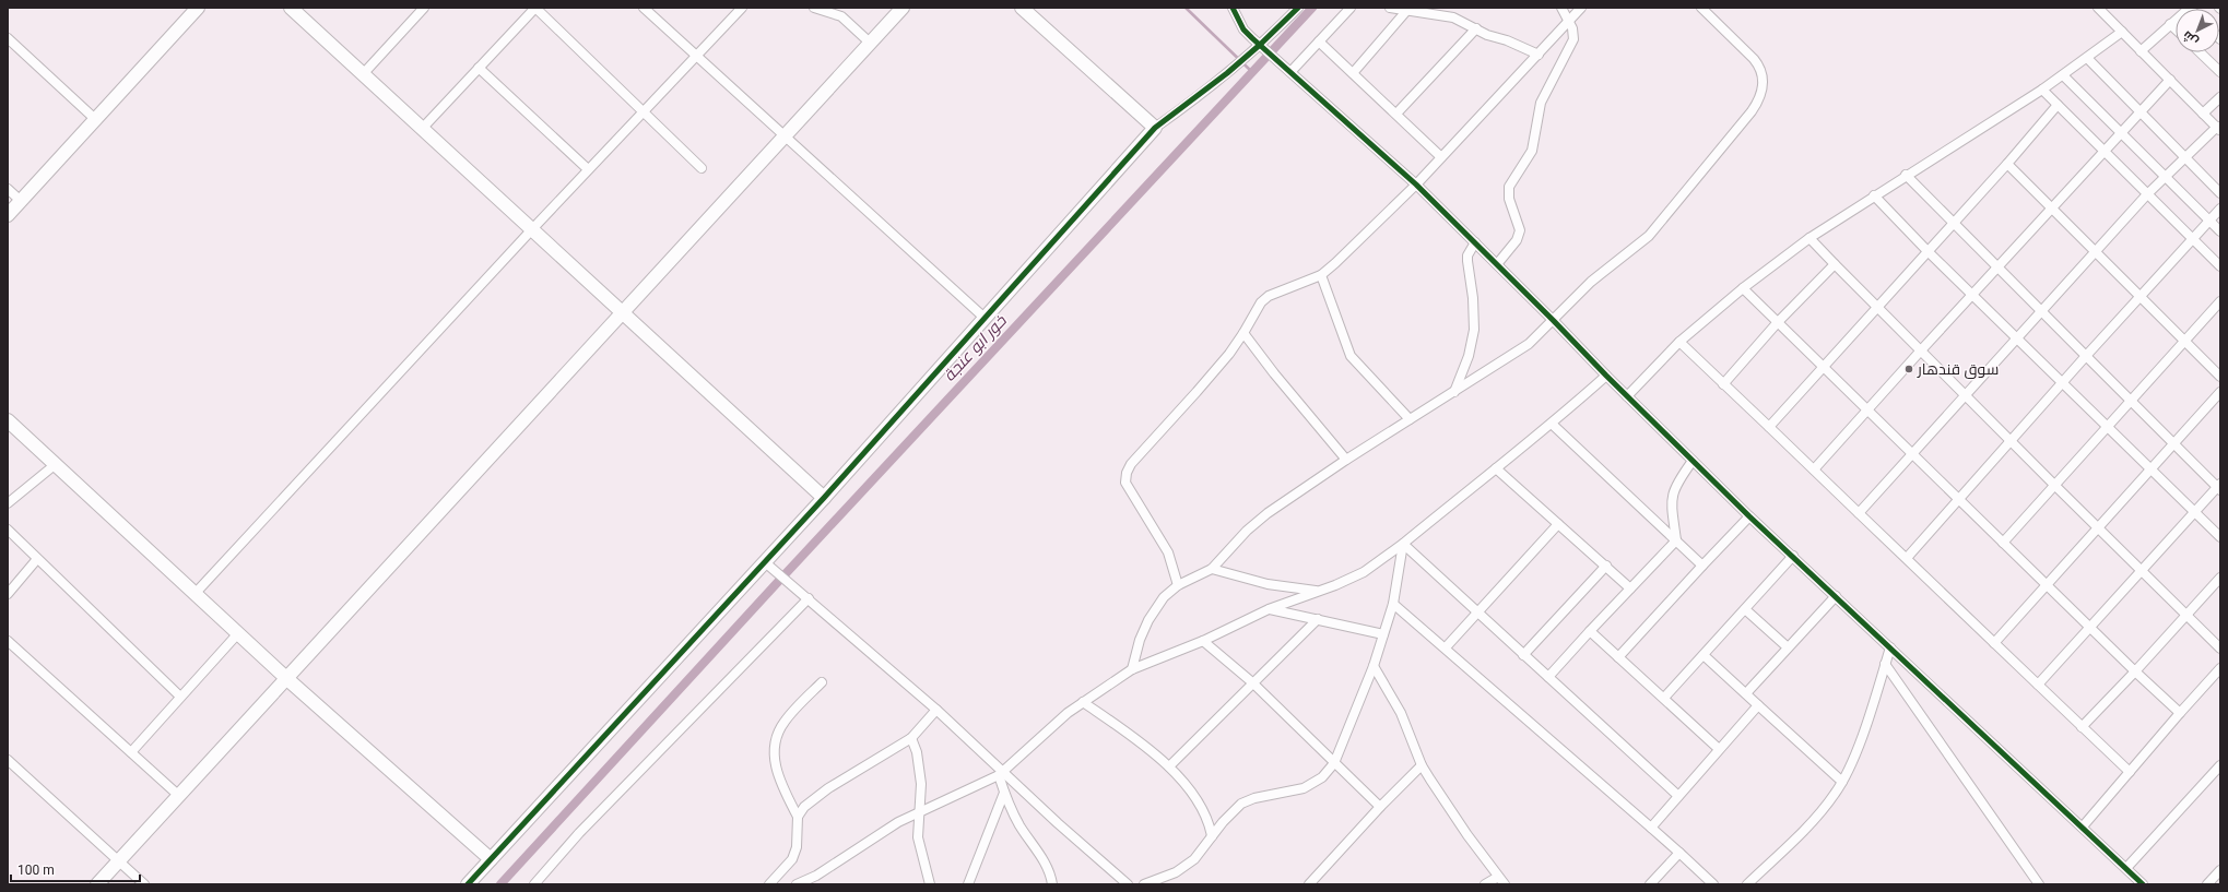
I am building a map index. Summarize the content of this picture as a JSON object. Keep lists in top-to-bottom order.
{
  "water": ["خور ابو عنجة"],
  "places": ["سوق قندهار"],
  "scale_bar": "100 m",
  "north": "bottom left"
}
